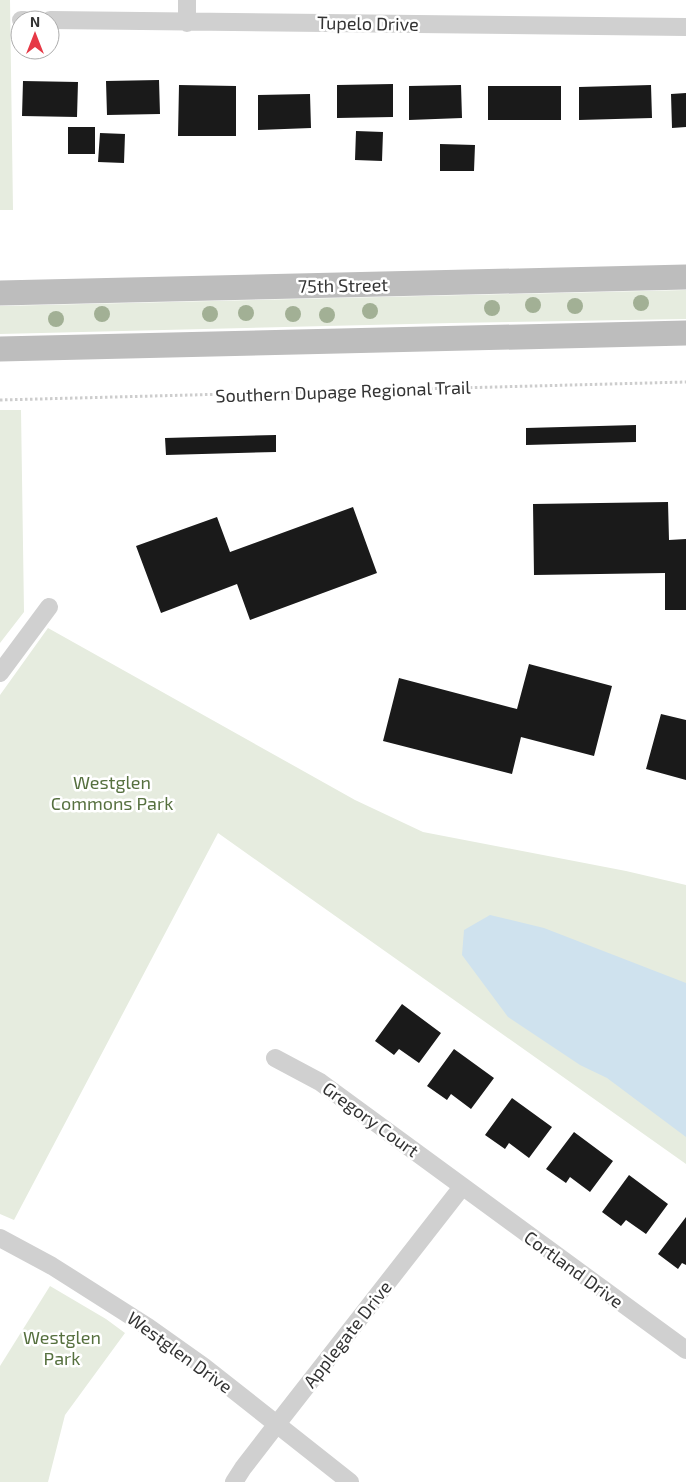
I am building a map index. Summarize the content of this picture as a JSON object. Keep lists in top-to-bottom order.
{
  "streets": {
    "main road": ["75th Street"],
    "street": [
      "Tupelo Drive",
      "Gregory Court",
      "Cortland Drive",
      "Applegate Drive",
      "Westglen Drive"
    ],
    "path": ["Southern Dupage Regional Trail"]
  },
  "crossings": [
    ["Gregory Court", "Cortland Drive"],
    ["Gregory Court", "Applegate Drive"],
    ["Cortland Drive", "Applegate Drive"],
    ["Applegate Drive", "Westglen Drive"]
  ],
  "parks": ["Westglen Commons Park", "Westglen Park"],
  "north": "top"
}
